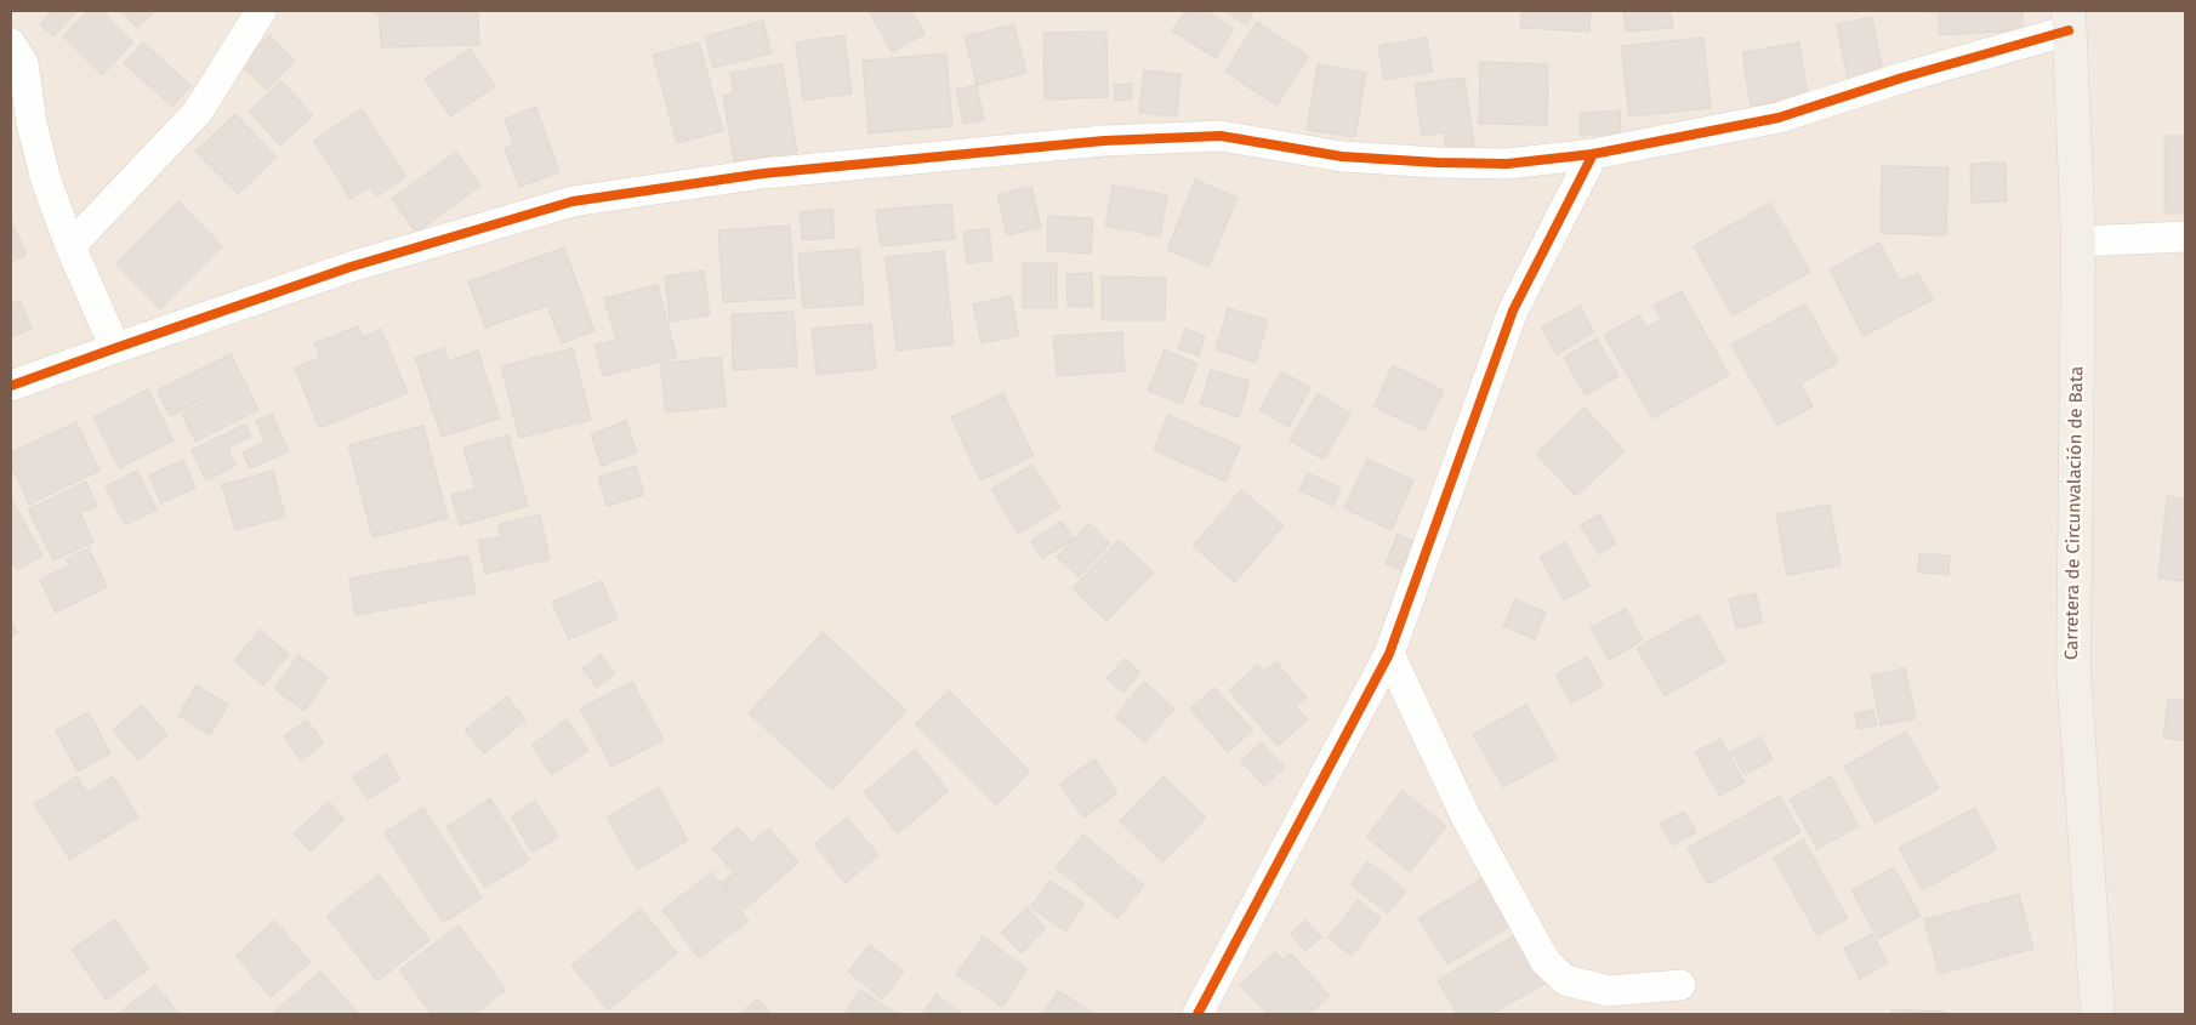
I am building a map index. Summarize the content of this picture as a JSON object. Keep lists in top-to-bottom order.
{
  "streets": {
    "main road": ["Carretera de Circunvalación de Bata"]
  }
}
